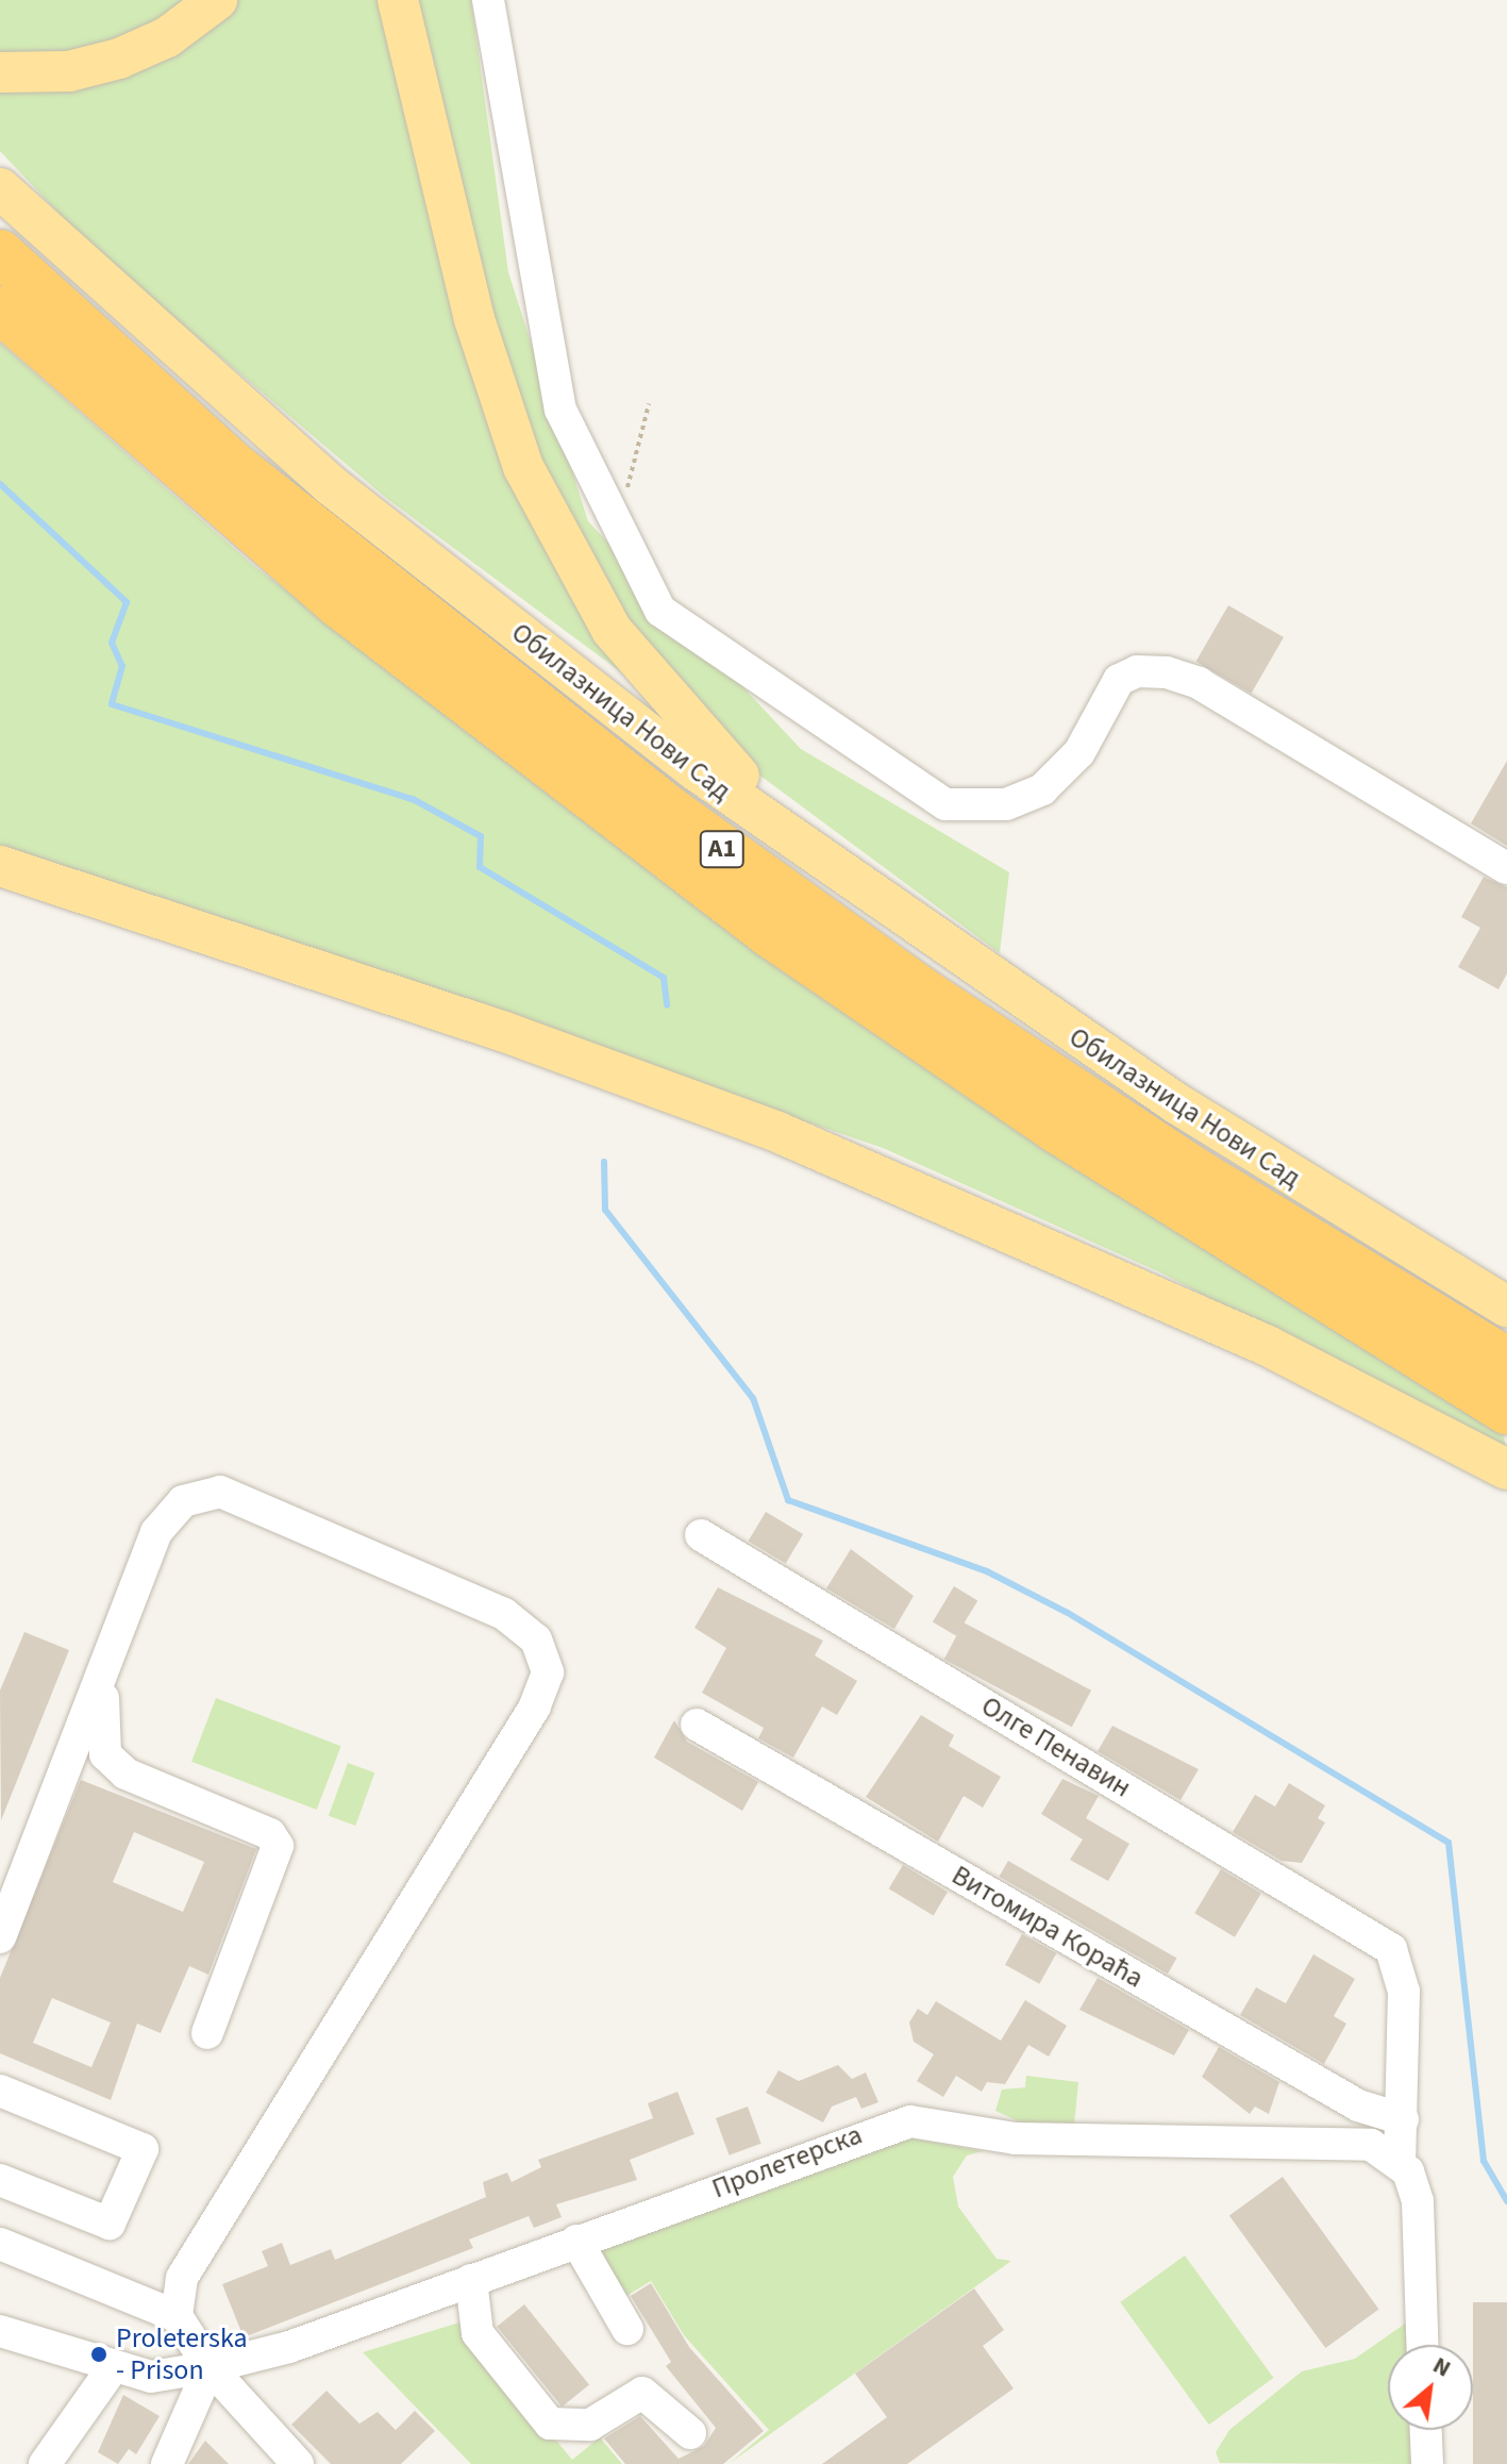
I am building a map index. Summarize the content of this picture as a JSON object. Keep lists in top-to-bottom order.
{
  "streets": {
    "highway": ["A1"],
    "main road": ["Обилазница Нови Сад"],
    "street": ["Олге Пенавин", "Витомира Кораћа", "Пролетерска"]
  },
  "crossings": [
    ["Олге Пенавин", "Витомира Кораћа"]
  ],
  "places": ["Proleterska - Prison"],
  "north": "top right"
}
